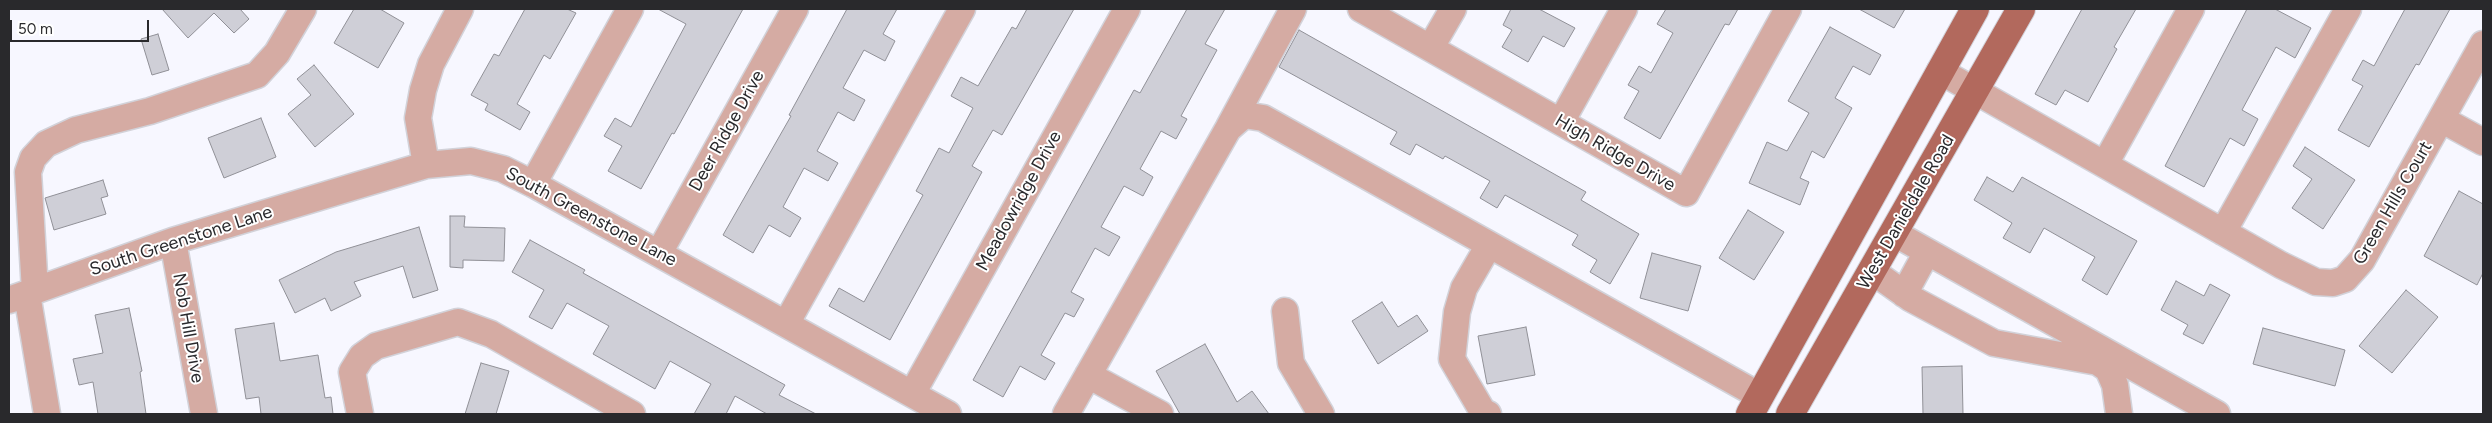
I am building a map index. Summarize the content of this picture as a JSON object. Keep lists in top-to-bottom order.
{
  "streets": {
    "main road": ["West Danieldale Road"],
    "street": [
      "Deer Ridge Drive",
      "High Ridge Drive",
      "Meadowridge Drive",
      "Green Hills Court",
      "South Greenstone Lane",
      "Nob Hill Drive"
    ]
  },
  "crossings": [
    ["Deer Ridge Drive", "South Greenstone Lane"],
    ["Meadowridge Drive", "South Greenstone Lane"],
    ["Green Hills Court", "West Danieldale Road"],
    ["South Greenstone Lane", "Nob Hill Drive"]
  ],
  "scale_bar": "50 m"
}
